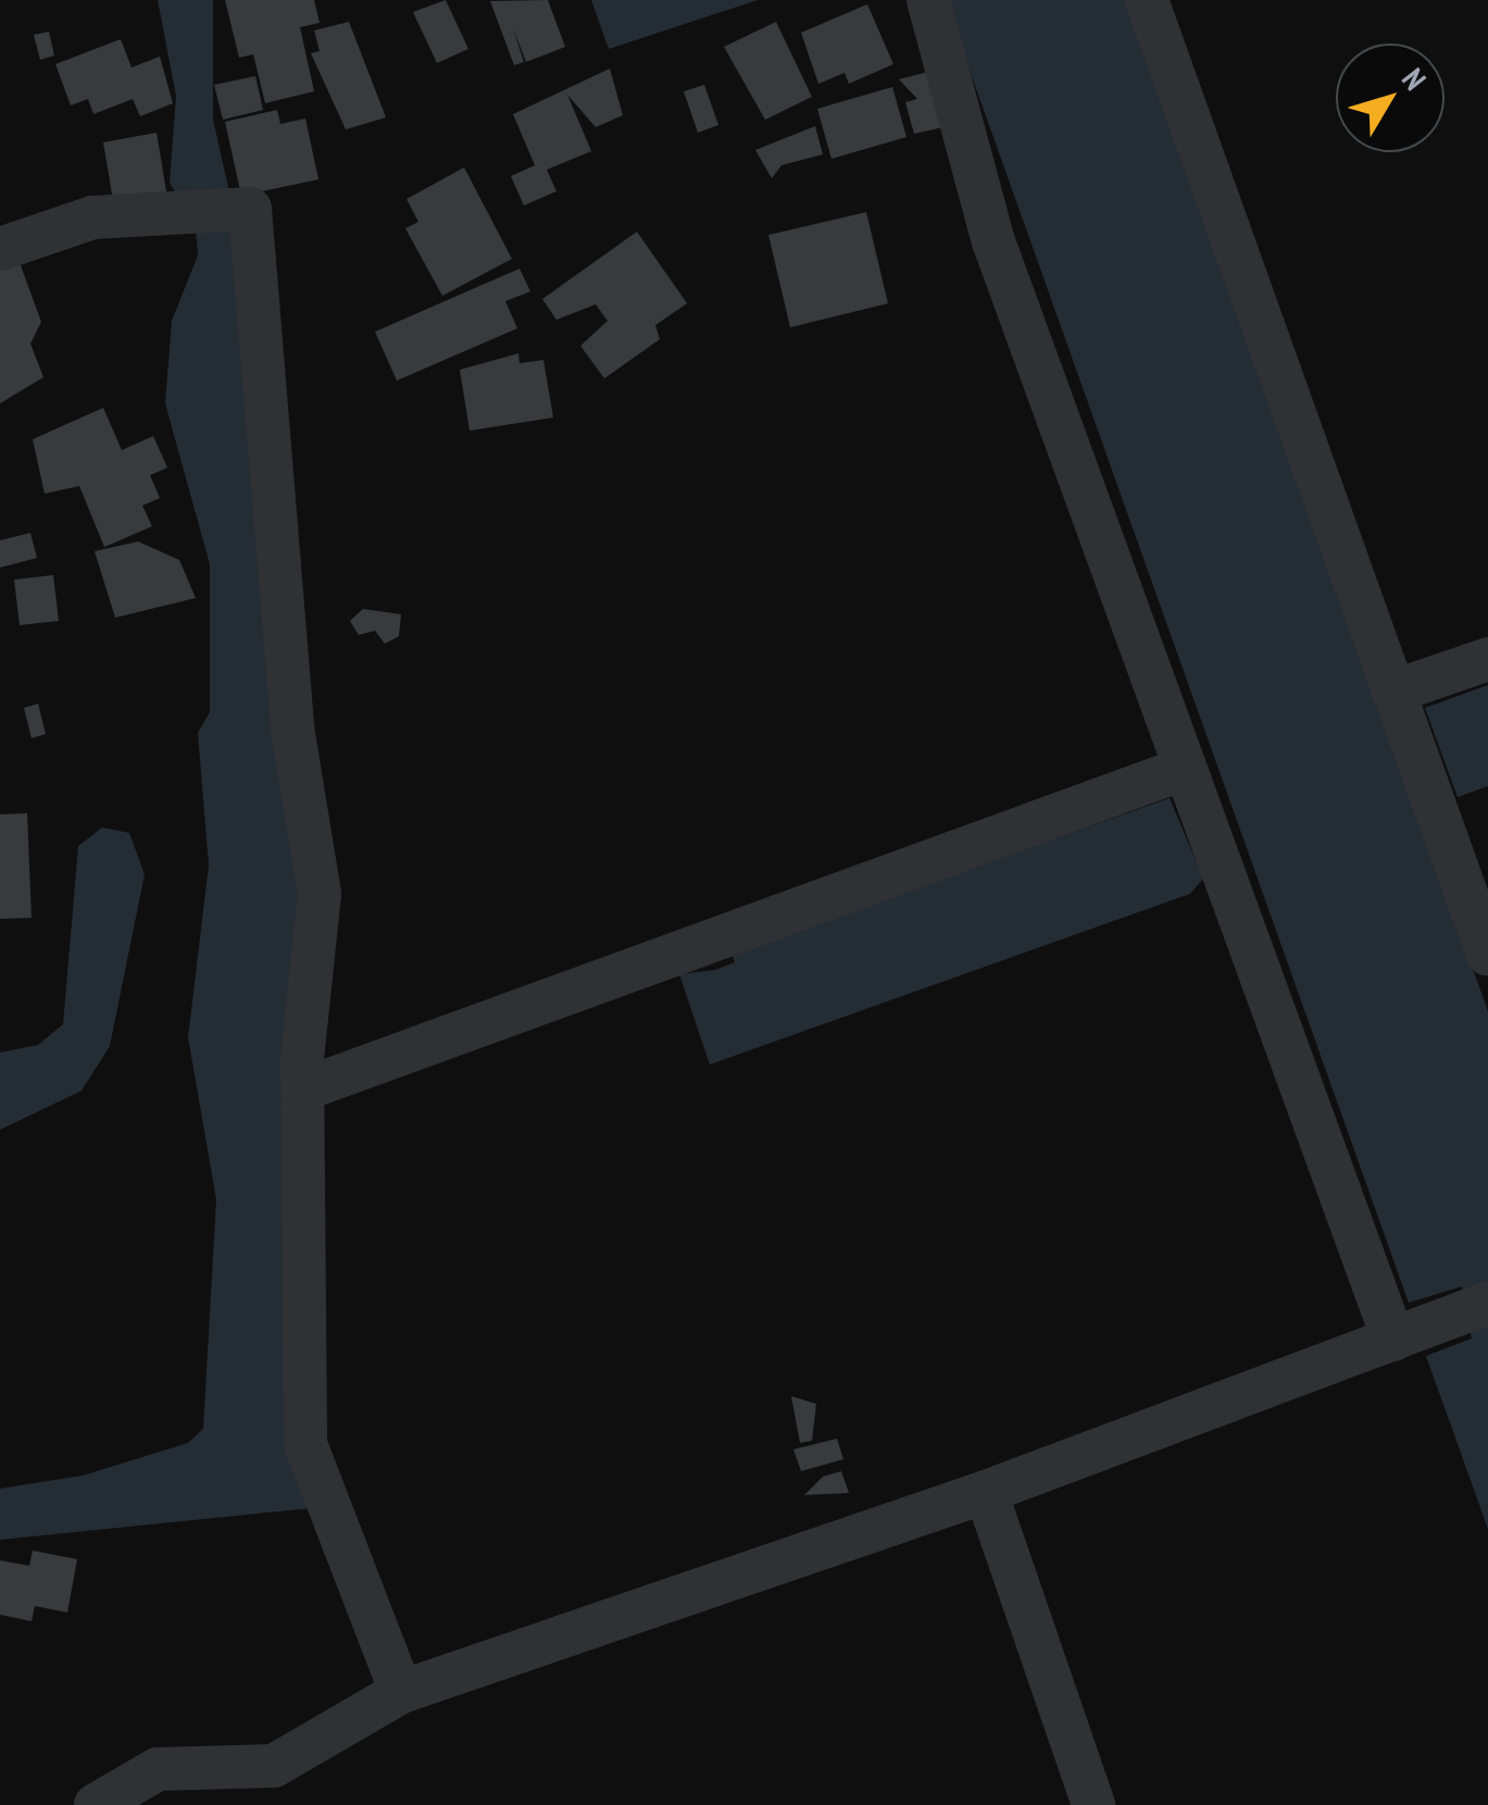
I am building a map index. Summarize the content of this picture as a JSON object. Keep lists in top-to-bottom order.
{
  "north": "top right"
}
